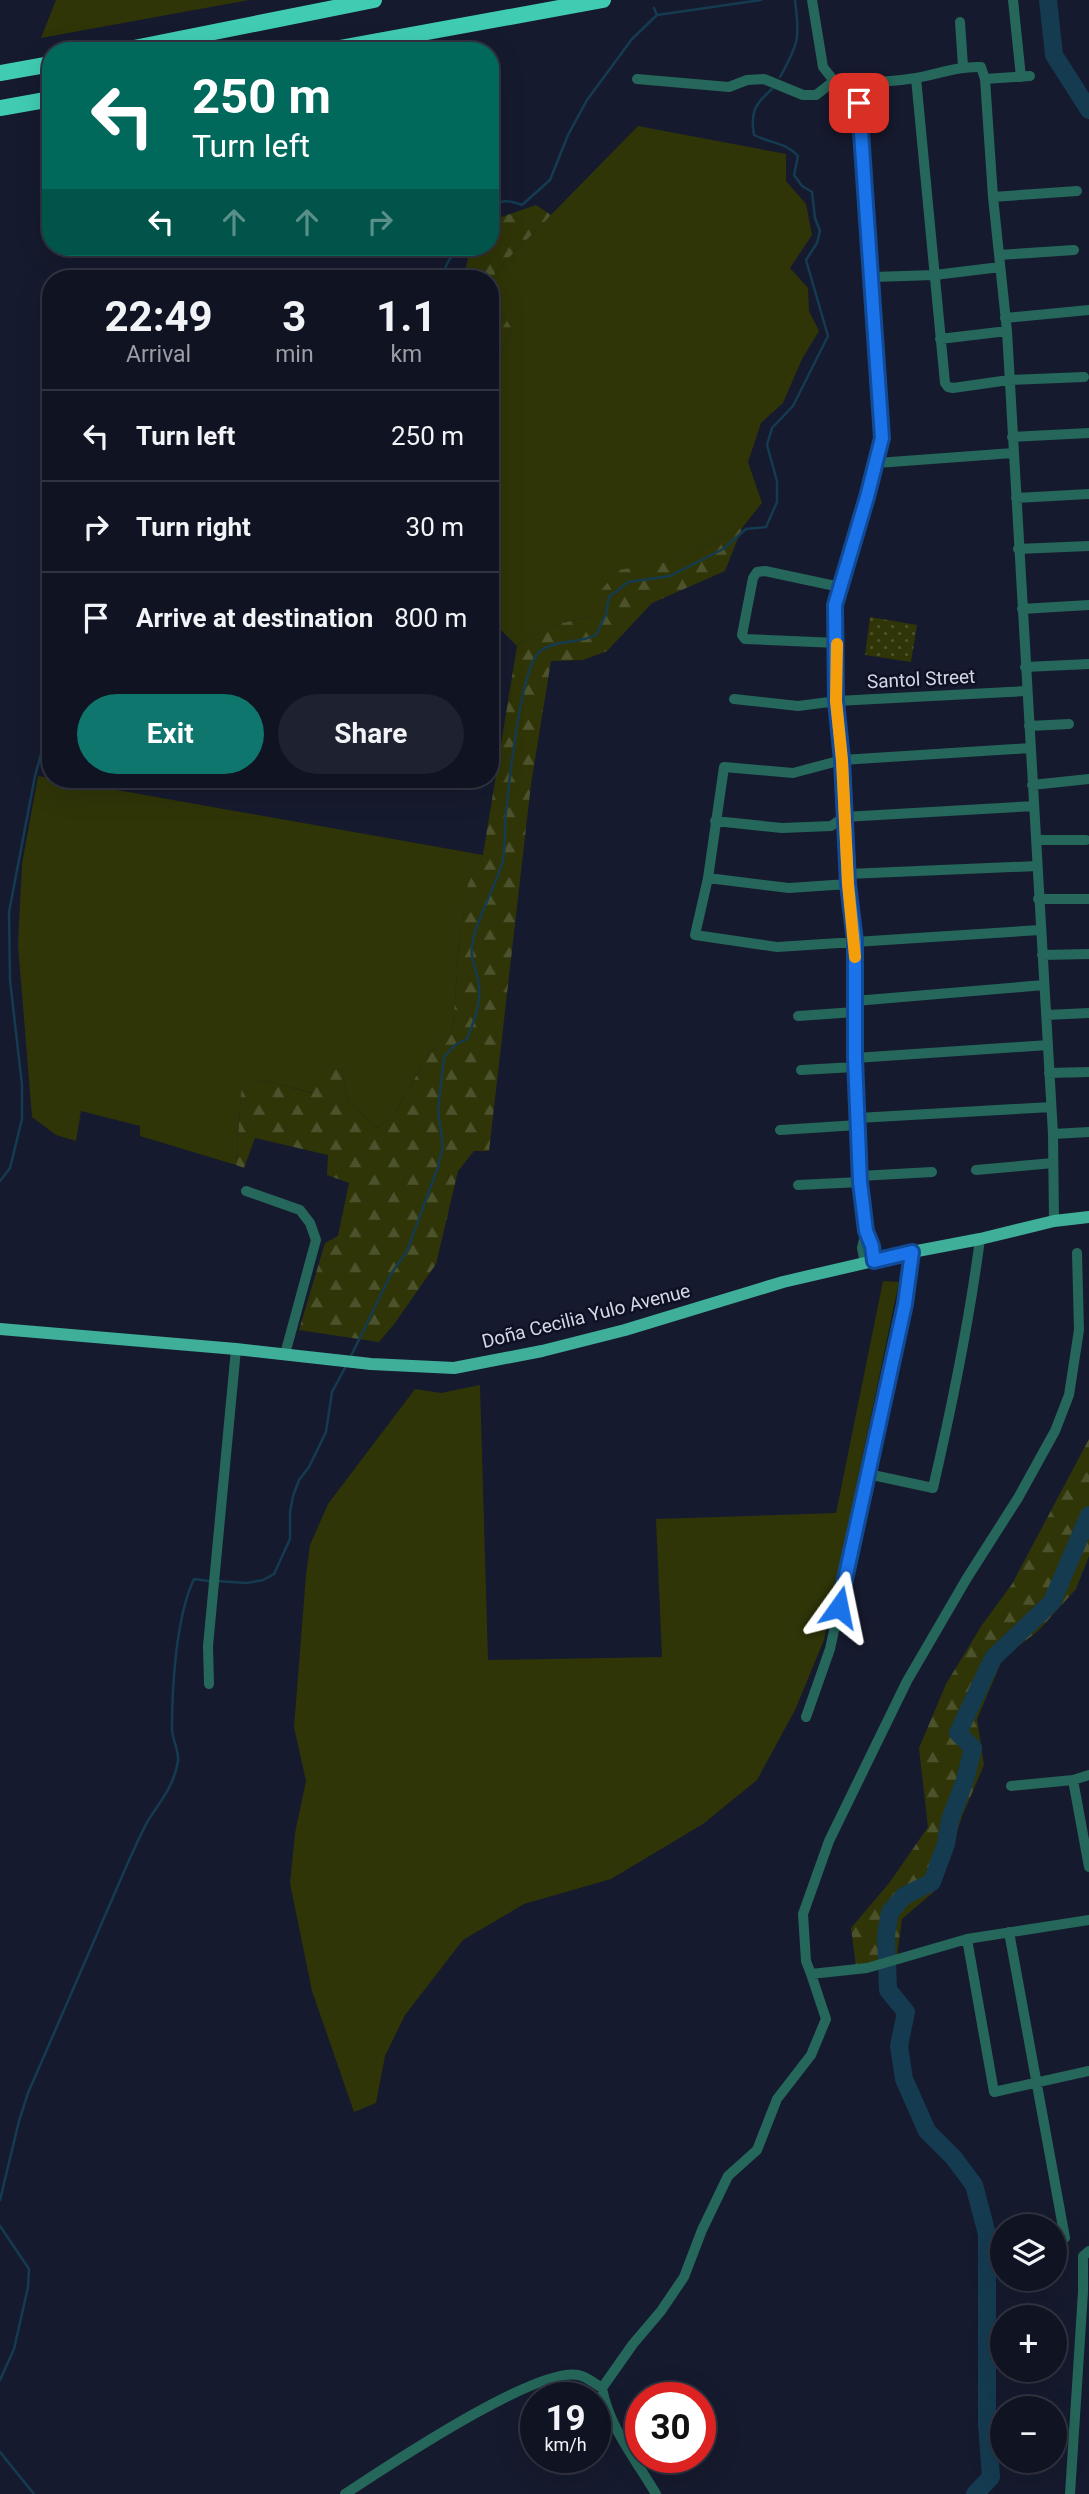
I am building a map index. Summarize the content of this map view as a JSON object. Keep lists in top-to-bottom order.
{
  "streets": {
    "main road": ["Doña Cecilia Yulo Avenue"],
    "street": ["Santol Street"]
  },
  "page": {
    "turn": ["250 m", "Turn left"],
    "eta": [
      "22:49",
      "Arrival",
      "3",
      "min",
      "1.1",
      "km"
    ],
    "list": [
      {
        "name": "Turn left",
        "value": "250 m"
      },
      {
        "name": "Turn right",
        "value": "30 m"
      },
      {
        "name": "Arrive at destination",
        "value": "800 m"
      }
    ],
    "buttons": ["Exit", "Share"],
    "map_buttons": ["+", "−"],
    "speed": "19 km/h",
    "limit": "30"
  }
}
